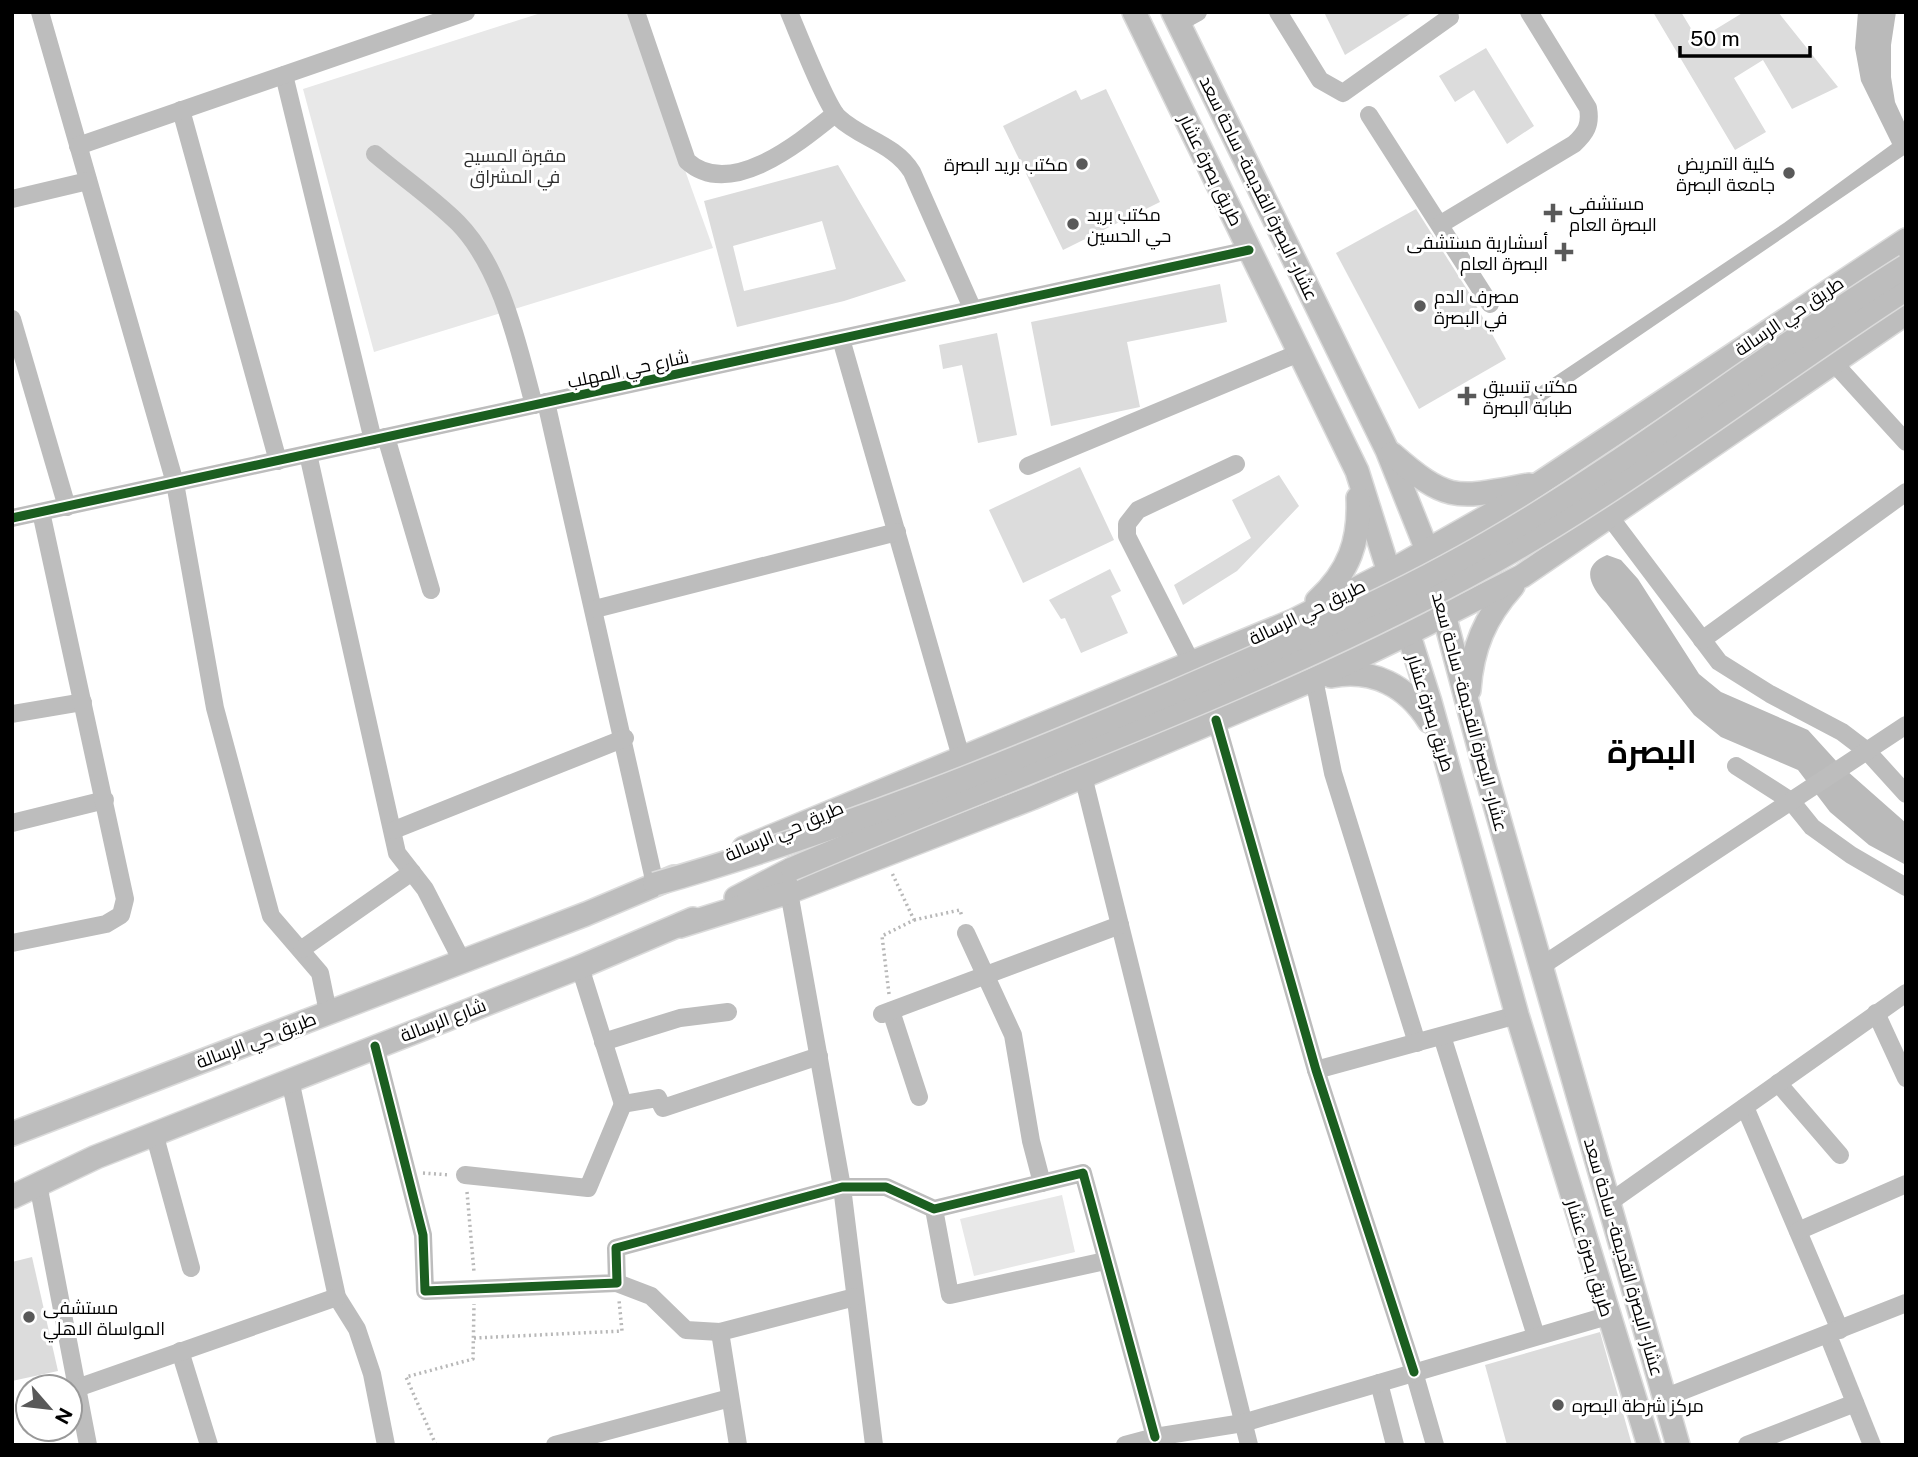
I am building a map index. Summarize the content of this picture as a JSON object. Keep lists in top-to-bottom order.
{
  "streets": {
    "main road": [
      "طريق بصرة عشار",
      "عشار - البصرة القديمة - ساحة سعد",
      "طريق حي الرسالة",
      "شارع الرسالة"
    ],
    "street": ["شارع حي المهلب"]
  },
  "crossings": [
    ["طريق بصرة عشار", "طريق حي الرسالة"],
    ["طريق بصرة عشار", "شارع حي المهلب"],
    ["عشار - البصرة القديمة - ساحة سعد", "طريق حي الرسالة"]
  ],
  "districts": ["البصرة"],
  "parks": ["مقبرة المسيح في المشراق"],
  "places": {
    "other": [
      "مكتب بريد البصرة",
      "كلية التمريض جامعة البصرة",
      "مكتب بريد حي الحسين",
      "مصرف الدم في البصرة",
      "مستشفى المواساة اﻻهلي",
      "مركز شرطة البصره"
    ],
    "health": ["مستشفى البصرة العام", "أسشارية مستشفى البصرة العام", "مكتب تنسيق طبابة البصرة"]
  },
  "scale_bar": "50 m",
  "north": "bottom right"
}
